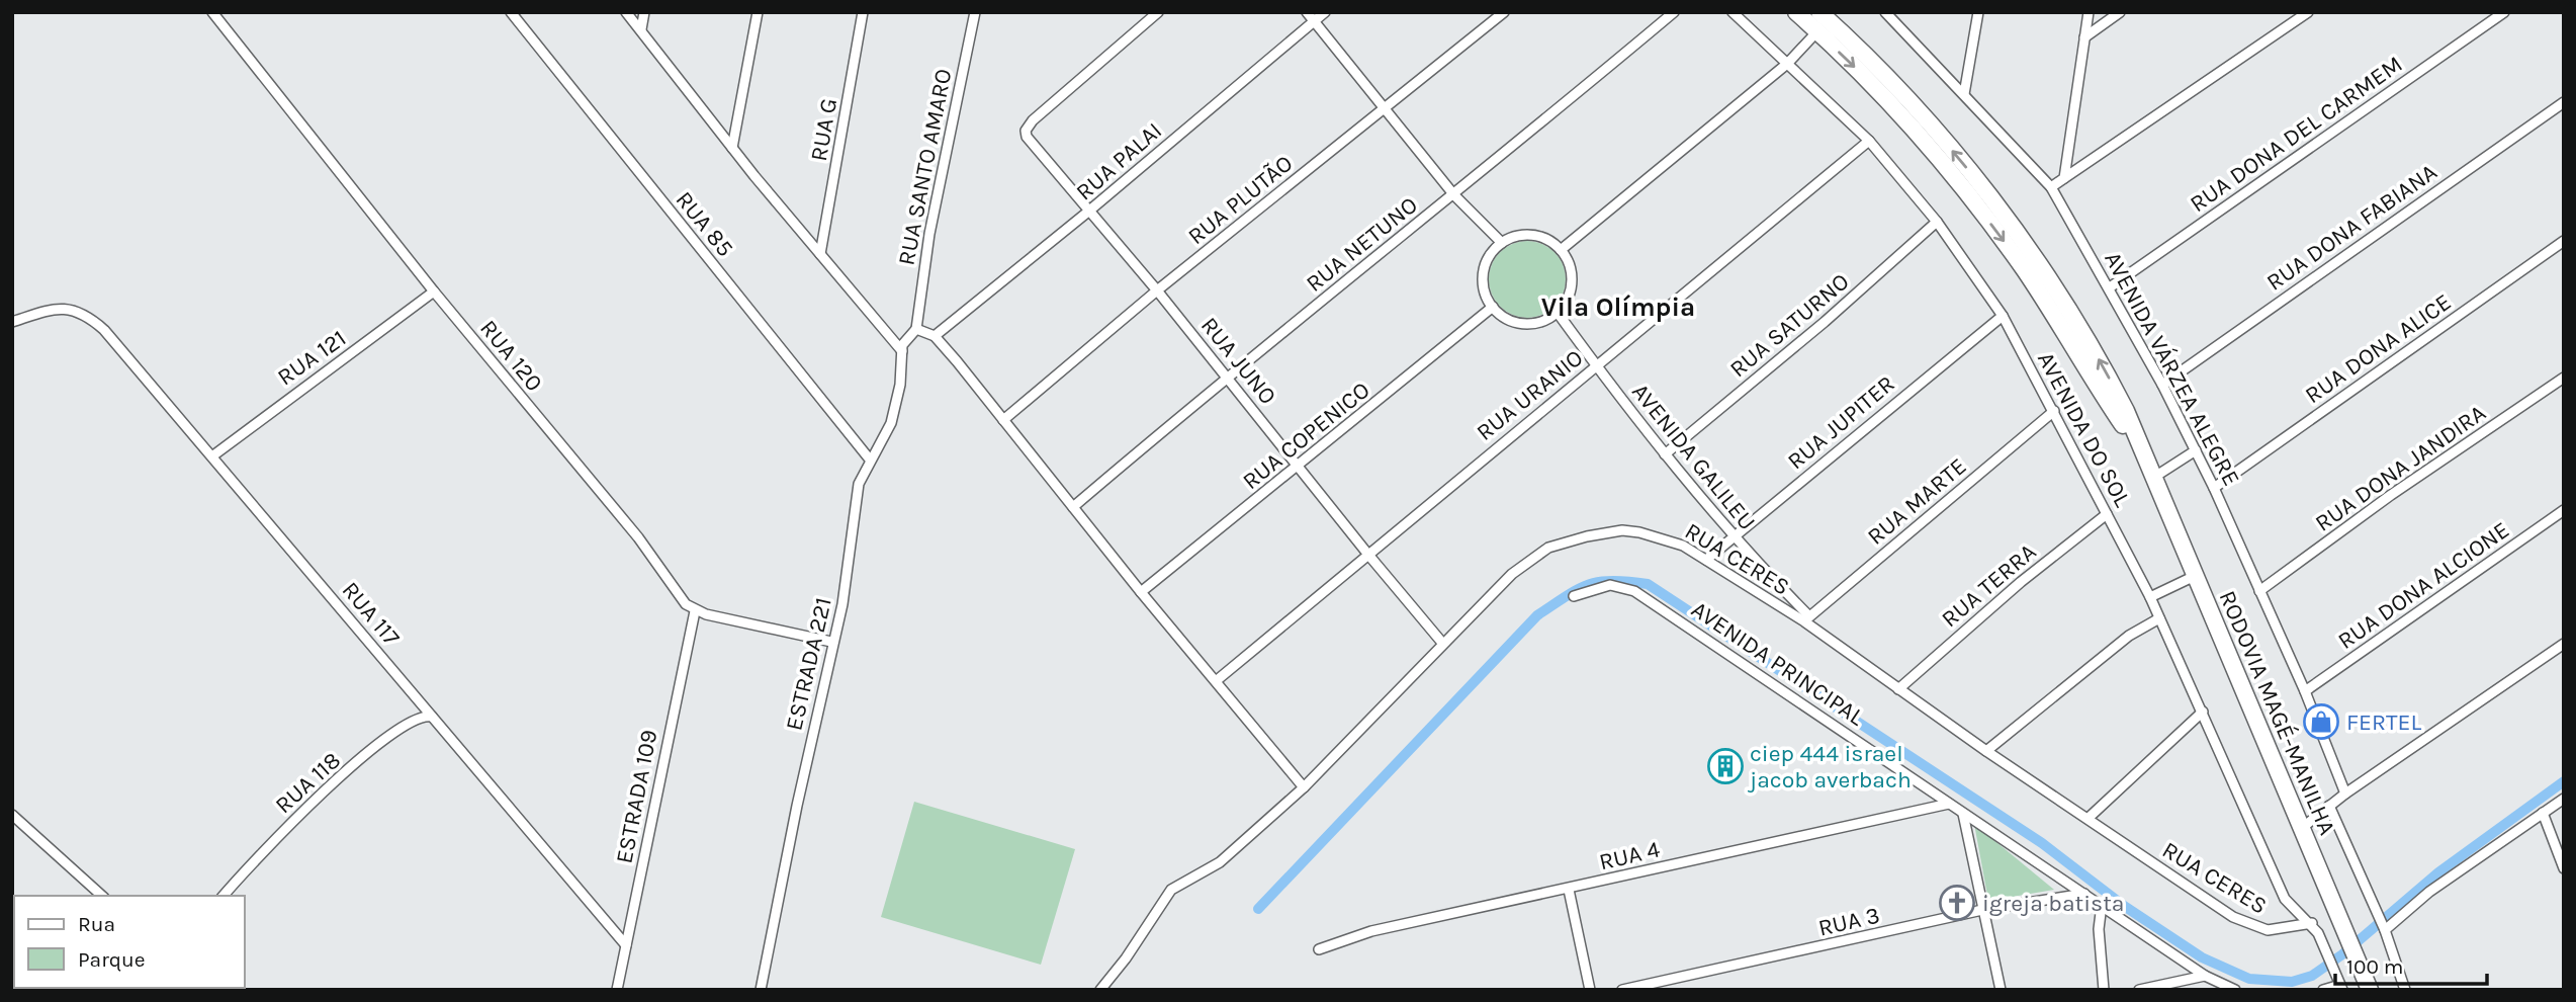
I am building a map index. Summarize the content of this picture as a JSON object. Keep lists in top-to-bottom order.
{
  "streets": {
    "highway": ["RODOVIA MAGÉ-MANILHA"],
    "street": [
      "RUA G",
      "RUA DONA DEL CARMEM",
      "RUA PALAI",
      "RUA SANTO AMARO",
      "RUA PLUTÃO",
      "RUA 85",
      "RUA DONA FABIANA",
      "RUA NETUNO",
      "RUA SATURNO",
      "RUA DONA ALICE",
      "RUA 120",
      "RUA 121",
      "RUA JUNO",
      "AVENIDA VÁRZEA ALEGRE",
      "RUA URANIO",
      "RUA JUPITER",
      "AVENIDA DO SOL",
      "RUA COPENICO",
      "AVENIDA GALILEU",
      "RUA DONA JANDIRA",
      "RUA MARTE",
      "RUA CERES",
      "RUA TERRA",
      "RUA DONA ALCIONE",
      "RUA 117",
      "AVENIDA PRINCIPAL",
      "ESTRADA 221",
      "RUA 118",
      "ESTRADA 109",
      "RUA 4",
      "RUA 3"
    ]
  },
  "crossings": [
    ["RUA DONA DEL CARMEM", "AVENIDA VÁRZEA ALEGRE"],
    ["RUA PALAI", "RUA JUNO"],
    ["RUA PLUTÃO", "RUA JUNO"],
    ["RUA 85", "ESTRADA 221"],
    ["RUA DONA FABIANA", "AVENIDA VÁRZEA ALEGRE"],
    ["RUA NETUNO", "RUA JUNO"],
    ["RUA SATURNO", "AVENIDA DO SOL"],
    ["RUA SATURNO", "AVENIDA GALILEU"],
    ["RUA DONA ALICE", "AVENIDA VÁRZEA ALEGRE"],
    ["RUA 120", "RUA 121"],
    ["RUA 120", "ESTRADA 109"],
    ["RUA 121", "RUA 117"],
    ["RUA JUNO", "RUA URANIO"],
    ["RUA JUNO", "RUA COPENICO"],
    ["RUA JUNO", "RUA CERES"],
    ["AVENIDA VÁRZEA ALEGRE", "RUA DONA JANDIRA"],
    ["AVENIDA VÁRZEA ALEGRE", "RUA DONA ALCIONE"],
    ["RUA URANIO", "AVENIDA DO SOL"],
    ["RUA URANIO", "AVENIDA GALILEU"],
    ["RUA JUPITER", "AVENIDA DO SOL"],
    ["RUA JUPITER", "AVENIDA GALILEU"],
    ["RUA JUPITER", "RUA CERES"],
    ["AVENIDA DO SOL", "RUA MARTE"],
    ["AVENIDA DO SOL", "RUA CERES"],
    ["AVENIDA DO SOL", "RUA TERRA"],
    ["RUA COPENICO", "AVENIDA GALILEU"],
    ["AVENIDA GALILEU", "RUA MARTE"],
    ["AVENIDA GALILEU", "RUA CERES"],
    ["RUA MARTE", "RUA CERES"],
    ["RUA CERES", "RUA TERRA"],
    ["RUA 117", "RUA 118"],
    ["RUA 117", "ESTRADA 109"],
    ["AVENIDA PRINCIPAL", "RUA 4"],
    ["AVENIDA PRINCIPAL", "RUA 3"]
  ],
  "districts": ["Vila Olímpia"],
  "places": {
    "shop": ["FERTEL"],
    "building": ["ciep 444 israel jacob averbach"],
    "church": ["igreja batista"]
  },
  "legend": ["Rua", "Parque"],
  "scale_bar": "100 m"
}
